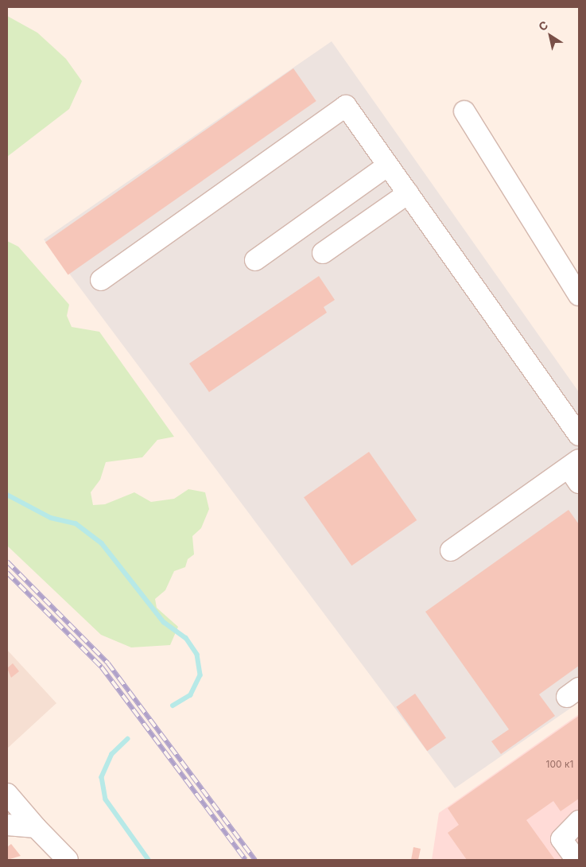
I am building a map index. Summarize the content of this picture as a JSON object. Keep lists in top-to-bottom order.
{
  "house_numbers": ["100 к1"],
  "north": "top left"
}
